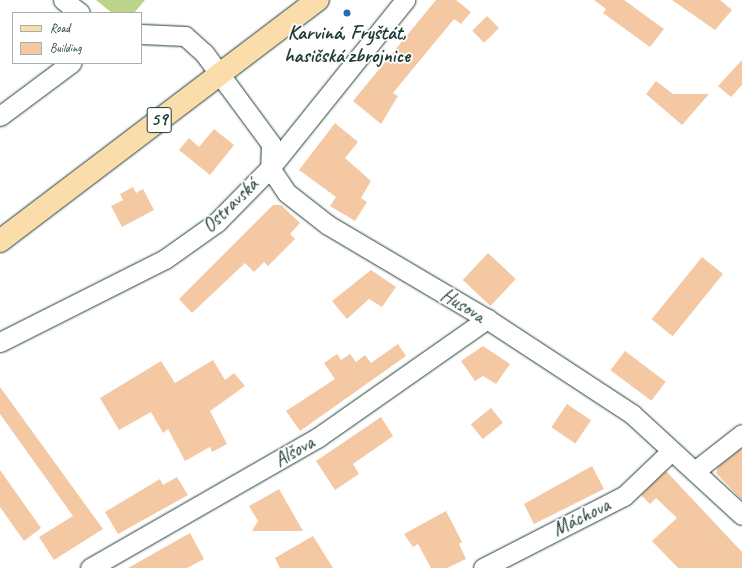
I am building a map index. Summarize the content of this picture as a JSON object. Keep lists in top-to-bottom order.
{
  "streets": {
    "main road": ["59"],
    "street": [
      "Ostravská",
      "Husova",
      "Alšova",
      "Máchova"
    ]
  },
  "crossings": [
    ["Ostravská", "Husova"],
    ["Husova", "Alšova"],
    ["Husova", "Máchova"]
  ],
  "places": ["Karviná, Fryštát, hasičská zbrojnice"],
  "legend": ["Road", "Building"]
}
